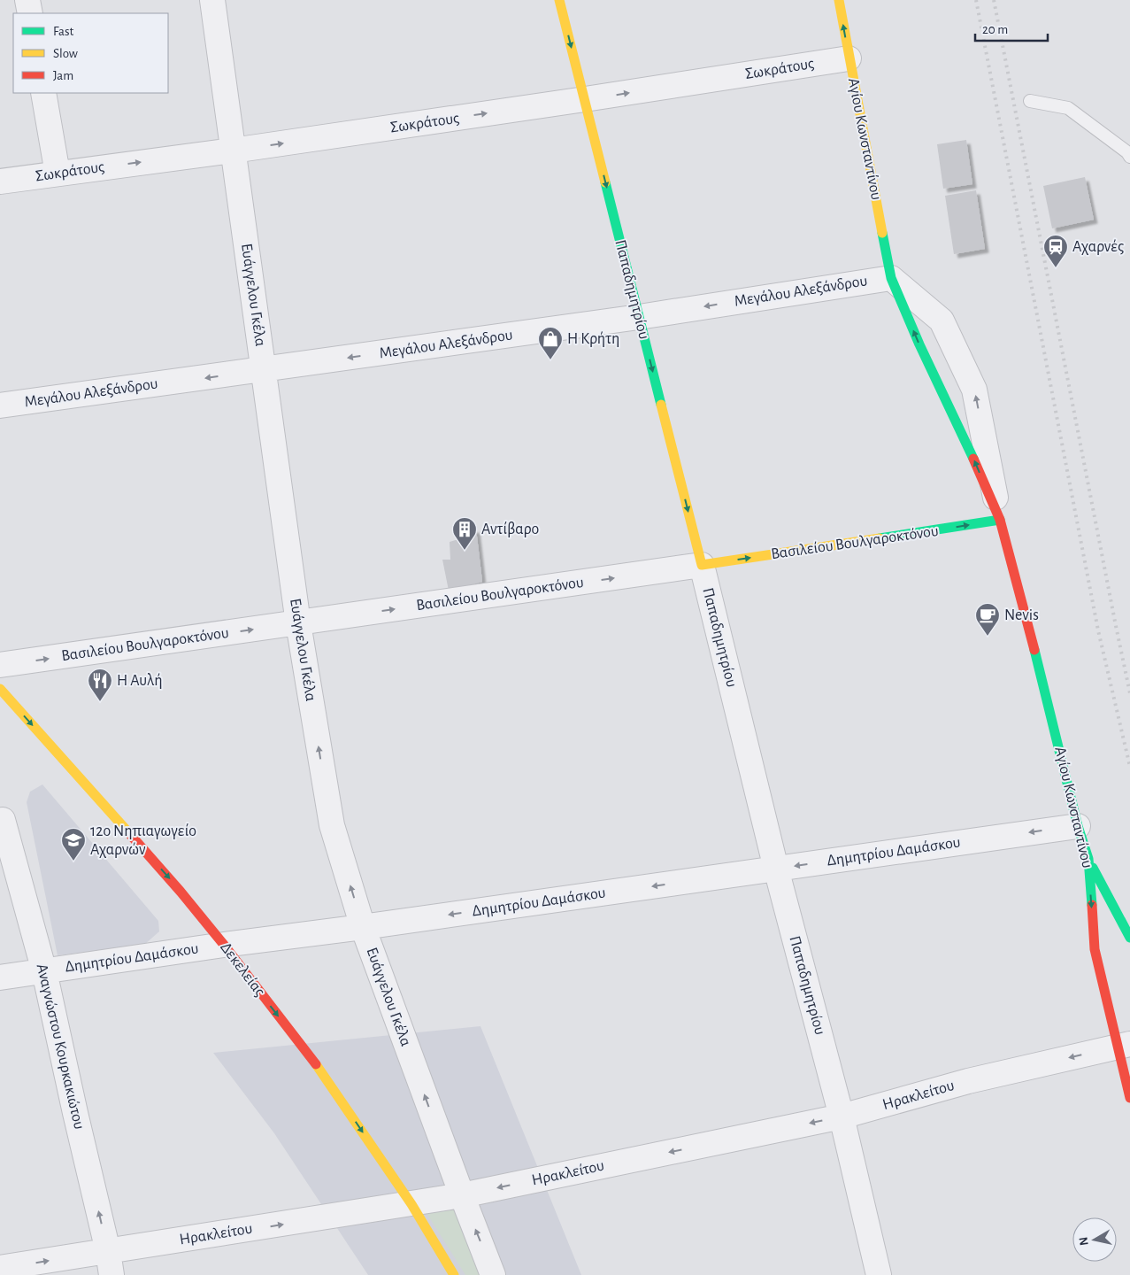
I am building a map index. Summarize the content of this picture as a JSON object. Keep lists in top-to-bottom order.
{
  "streets": {
    "street": [
      "Σωκράτους",
      "Αγίου Κωνσταντίνου",
      "Παπαδημητρίου",
      "Μεγάλου Αλεξάνδρου",
      "Ευάγγελου Γκέλα",
      "Βασιλείου Βουλγαροκτόνου",
      "Δημητρίου Δαμάσκου",
      "Δεκελείας",
      "Αναγνώστου Κουρκακιώτου",
      "Ηρακλείτου"
    ]
  },
  "crossings": [
    ["Σωκράτους", "Αγίου Κωνσταντίνου"],
    ["Σωκράτους", "Παπαδημητρίου"],
    ["Σωκράτους", "Ευάγγελου Γκέλα"],
    ["Αγίου Κωνσταντίνου", "Μεγάλου Αλεξάνδρου"],
    ["Αγίου Κωνσταντίνου", "Βασιλείου Βουλγαροκτόνου"],
    ["Αγίου Κωνσταντίνου", "Δημητρίου Δαμάσκου"],
    ["Αγίου Κωνσταντίνου", "Ηρακλείτου"],
    ["Παπαδημητρίου", "Μεγάλου Αλεξάνδρου"],
    ["Παπαδημητρίου", "Βασιλείου Βουλγαροκτόνου"],
    ["Παπαδημητρίου", "Δημητρίου Δαμάσκου"],
    ["Παπαδημητρίου", "Ηρακλείτου"],
    ["Μεγάλου Αλεξάνδρου", "Ευάγγελου Γκέλα"],
    ["Ευάγγελου Γκέλα", "Βασιλείου Βουλγαροκτόνου"],
    ["Ευάγγελου Γκέλα", "Δημητρίου Δαμάσκου"],
    ["Ευάγγελου Γκέλα", "Ηρακλείτου"],
    ["Δημητρίου Δαμάσκου", "Δεκελείας"],
    ["Δημητρίου Δαμάσκου", "Αναγνώστου Κουρκακιώτου"],
    ["Δεκελείας", "Ηρακλείτου"],
    ["Αναγνώστου Κουρκακιώτου", "Ηρακλείτου"]
  ],
  "one_way": [
    "Σωκράτους",
    "Παπαδημητρίου",
    "Μεγάλου Αλεξάνδρου",
    "Ευάγγελου Γκέλα",
    "Βασιλείου Βουλγαροκτόνου",
    "Δημητρίου Δαμάσκου",
    "Δεκελείας",
    "Αναγνώστου Κουρκακιώτου"
  ],
  "places": {
    "station": ["Αχαρνές"],
    "shop": ["Η Κρήτη"],
    "building": ["Αντίβαρο"],
    "cafe": ["Nevis"],
    "restaurant": ["Η Αυλή"],
    "school or university": ["12ο Νηπιαγωγείο Αχαρνών"]
  },
  "legend": ["Fast", "Slow", "Jam"],
  "scale_bar": "20 m",
  "north": "left"
}
